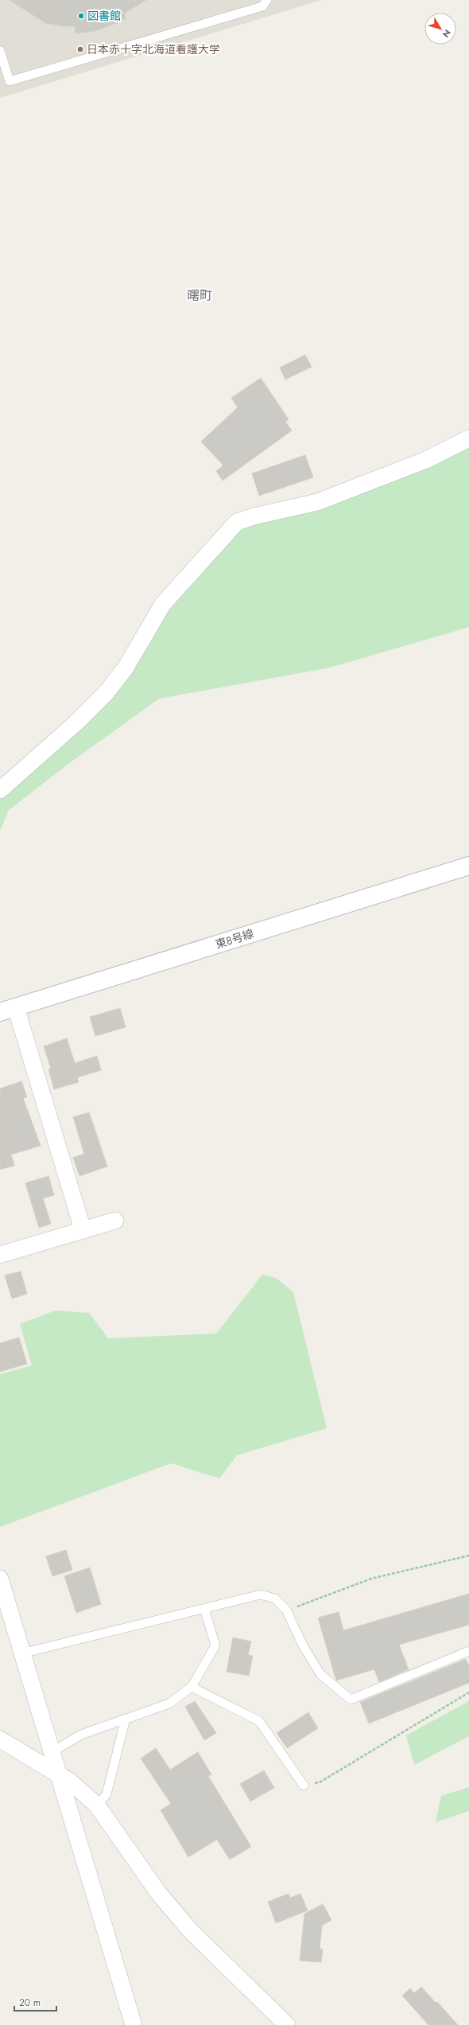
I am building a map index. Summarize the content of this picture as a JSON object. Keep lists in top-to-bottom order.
{
  "streets": {
    "street": ["東8号線"]
  },
  "districts": ["曙町"],
  "places": ["図書館", "日本赤十字北海道看護大学"],
  "scale_bar": "20 m",
  "north": "bottom right"
}
